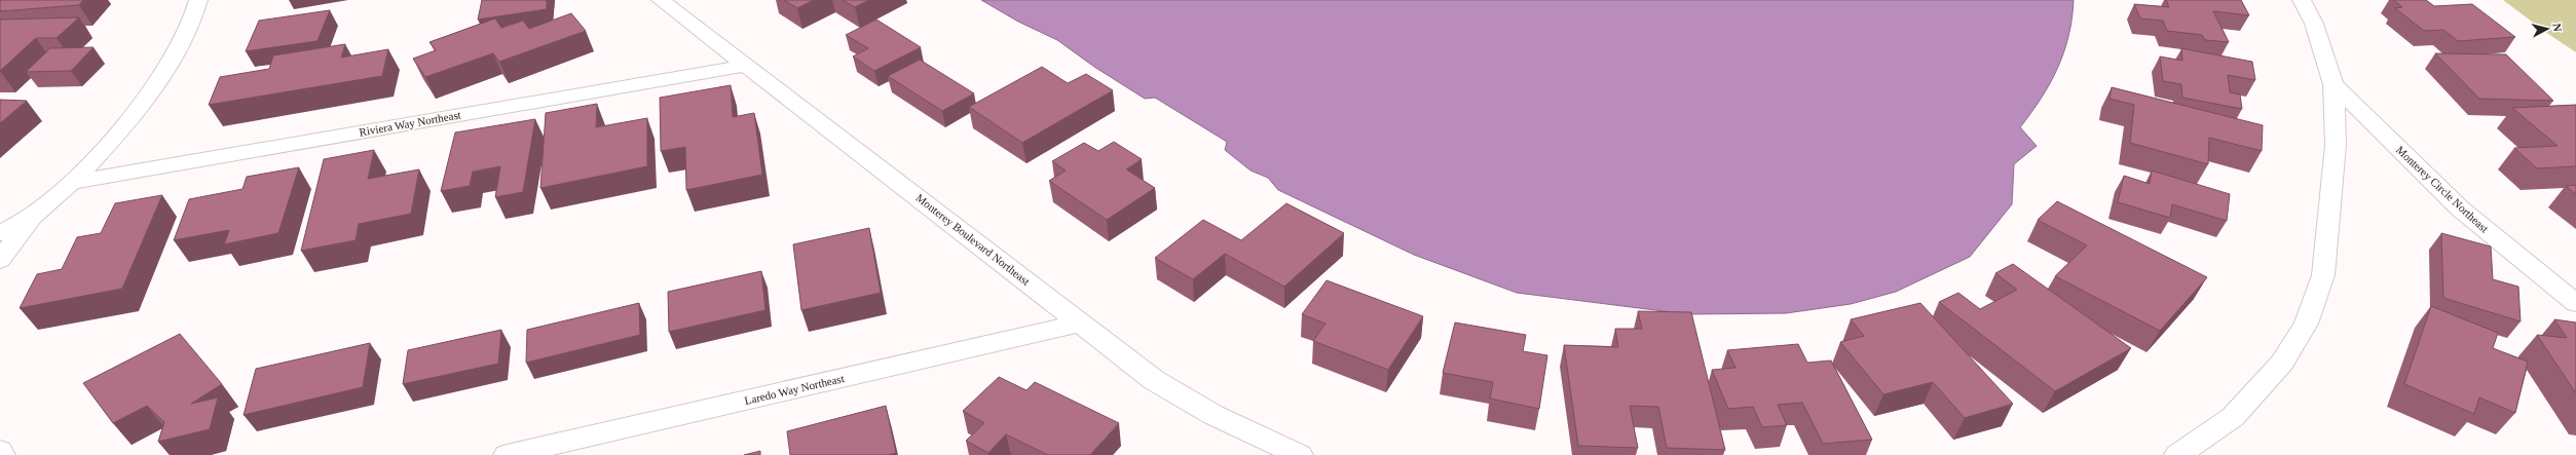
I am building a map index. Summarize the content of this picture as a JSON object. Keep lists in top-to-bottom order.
{
  "streets": {
    "street": [
      "Riviera Way Northeast",
      "Monterey Circle Northeast",
      "Monterey Boulevard Northeast",
      "Laredo Way Northeast"
    ]
  },
  "crossings": [
    ["Riviera Way Northeast", "Monterey Boulevard Northeast"],
    ["Monterey Boulevard Northeast", "Laredo Way Northeast"]
  ],
  "north": "right"
}
